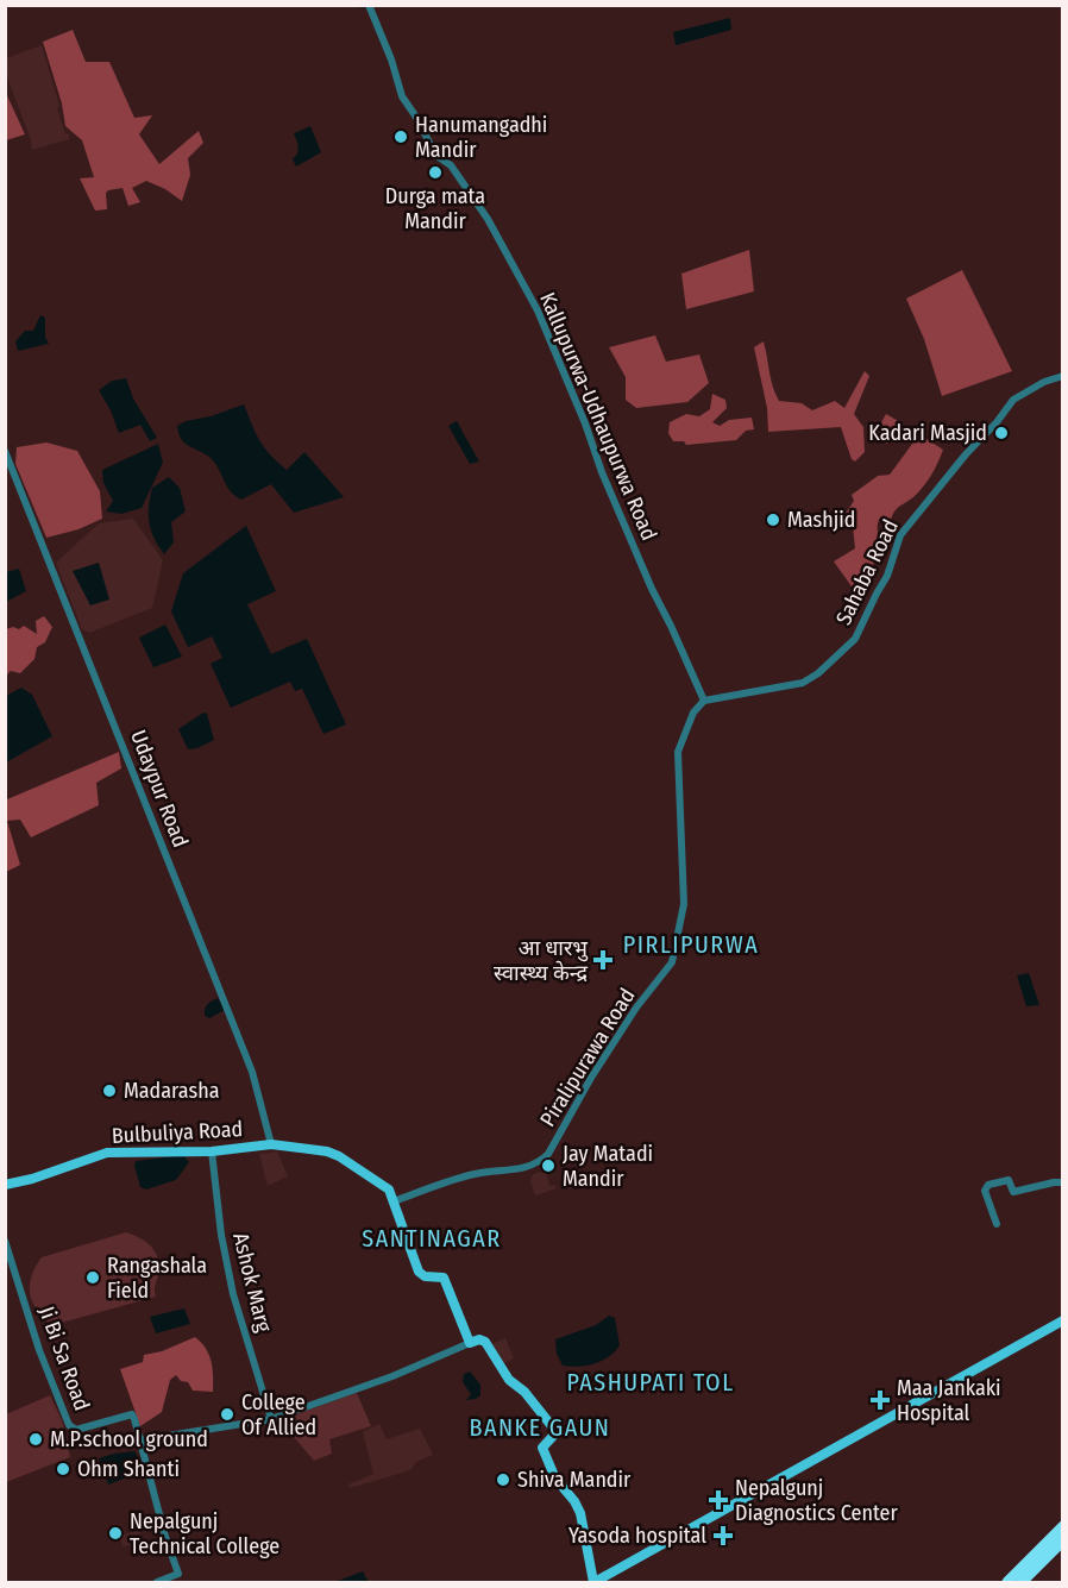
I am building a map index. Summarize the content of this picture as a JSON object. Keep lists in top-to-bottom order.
{
  "streets": {
    "main road": ["Bulbuliya Road"],
    "street": [
      "Kallupurwa-Udhaupurwa Road",
      "Sahaba Road",
      "Udaypur Road",
      "Piralipurawa Road",
      "Ashok Marg",
      "Ji Bi Sa Road"
    ]
  },
  "crossings": [
    ["Kallupurwa-Udhaupurwa Road", "Sahaba Road"],
    ["Kallupurwa-Udhaupurwa Road", "Piralipurawa Road"],
    ["Sahaba Road", "Piralipurawa Road"],
    ["Udaypur Road", "Bulbuliya Road"],
    ["Piralipurawa Road", "Bulbuliya Road"],
    ["Bulbuliya Road", "Ashok Marg"]
  ],
  "districts": [
    "PIRLIPURWA",
    "SANTINAGAR",
    "PASHUPATI TOL",
    "BANKE GAUN"
  ],
  "places": {
    "other": [
      "Hanumangadhi Mandir",
      "Durga mata Mandir",
      "Kadari Masjid",
      "Mashjid",
      "Madarasha",
      "Jay Matadi Mandir",
      "Rangashala Field",
      "College Of Allied",
      "M.P.school ground",
      "Ohm Shanti",
      "Shiva Mandir",
      "Nepalgunj Technical College"
    ],
    "health": [
      "आ धारभु स्वास्थ्य केन्द्र",
      "Maa Jankaki Hospital",
      "Nepalgunj Diagnostics Center",
      "Yasoda hospital"
    ]
  }
}
